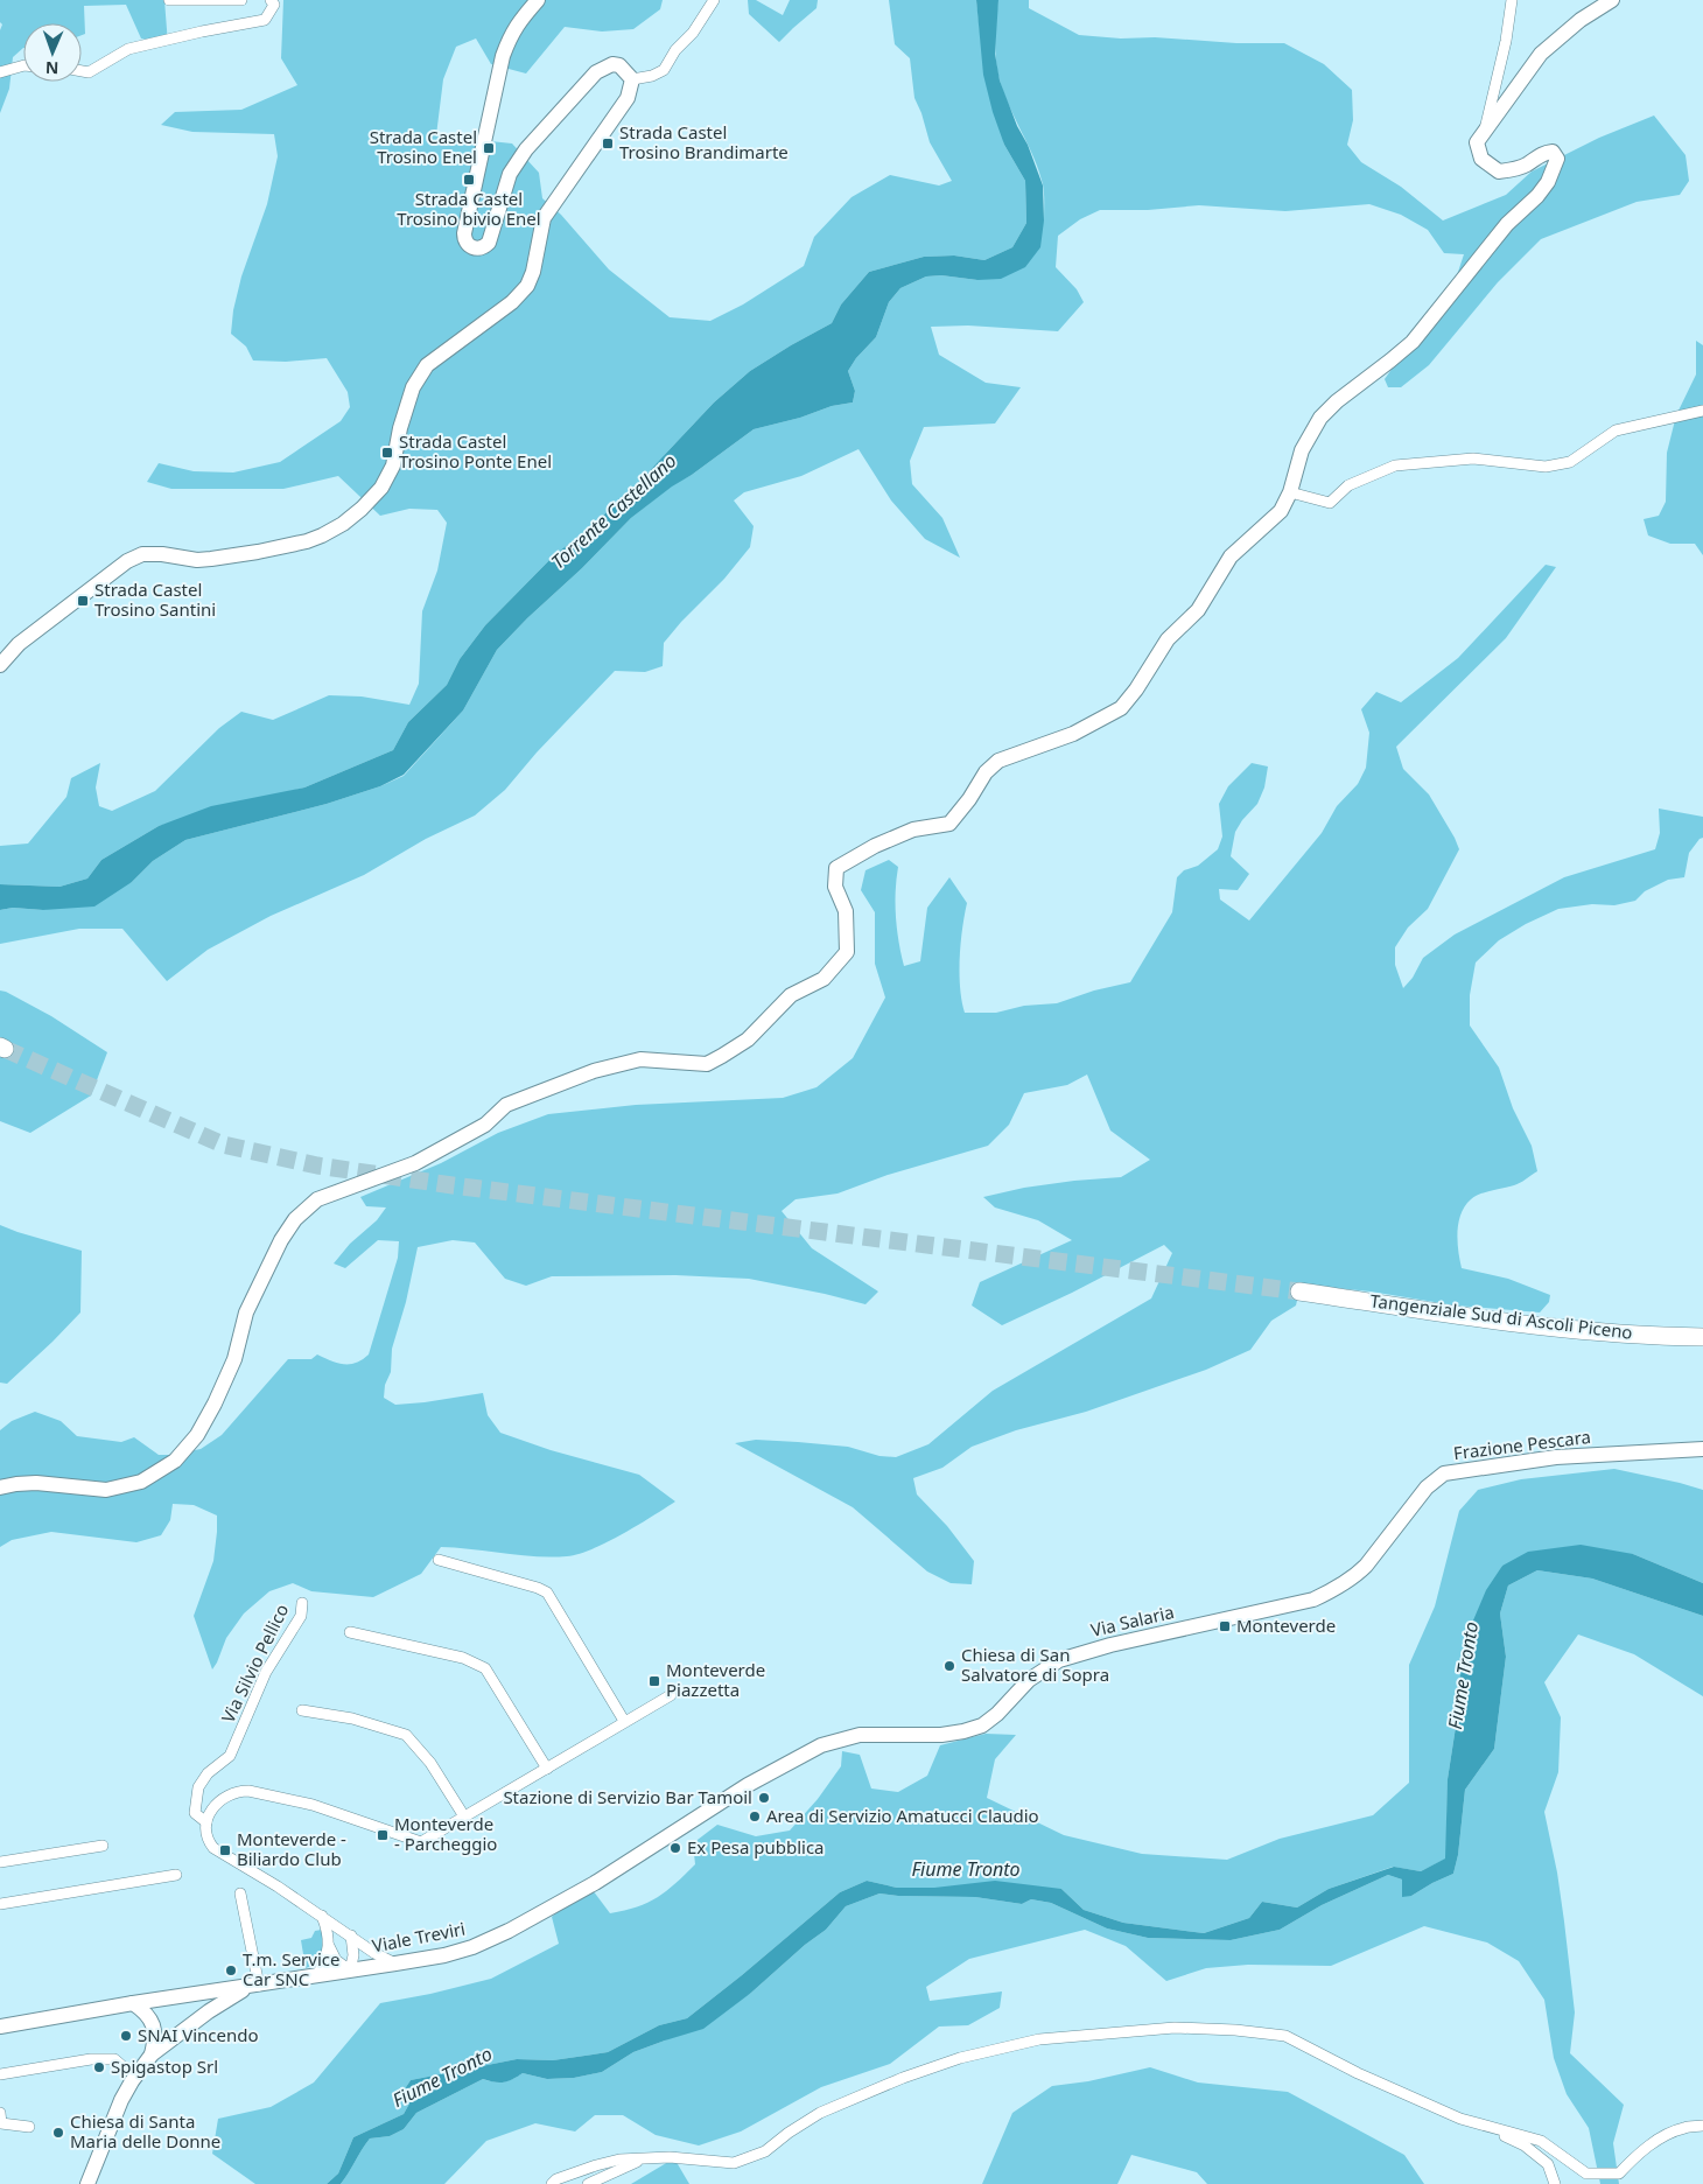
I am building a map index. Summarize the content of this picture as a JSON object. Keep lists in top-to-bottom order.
{
  "streets": {
    "highway": ["Tangenziale Sud di Ascoli Piceno"],
    "street": [
      "Frazione Pescara",
      "Via Salaria",
      "Via Silvio Pellico",
      "Viale Treviri"
    ]
  },
  "crossings": [
    ["Frazione Pescara", "Via Salaria"],
    ["Via Salaria", "Viale Treviri"]
  ],
  "water": ["Torrente Castellano", "Fiume Tronto"],
  "places": {
    "transit": [
      "Strada Castel Trosino Brandimarte",
      "Strada Castel Trosino Enel",
      "Strada Castel Trosino bivio Enel",
      "Strada Castel Trosino Ponte Enel",
      "Strada Castel Trosino Santini",
      "Monteverde",
      "Monteverde Piazzetta",
      "Monteverde - Parcheggio",
      "Monteverde - Biliardo Club"
    ],
    "other": [
      "Chiesa di San Salvatore di Sopra",
      "Stazione di Servizio Bar Tamoil",
      "Area di Servizio Amatucci Claudio",
      "Ex Pesa pubblica",
      "T.m. Service Car SNC",
      "SNAI Vincendo",
      "Spigastop Srl",
      "Chiesa di Santa Maria delle Donne"
    ]
  },
  "north": "bottom"
}
